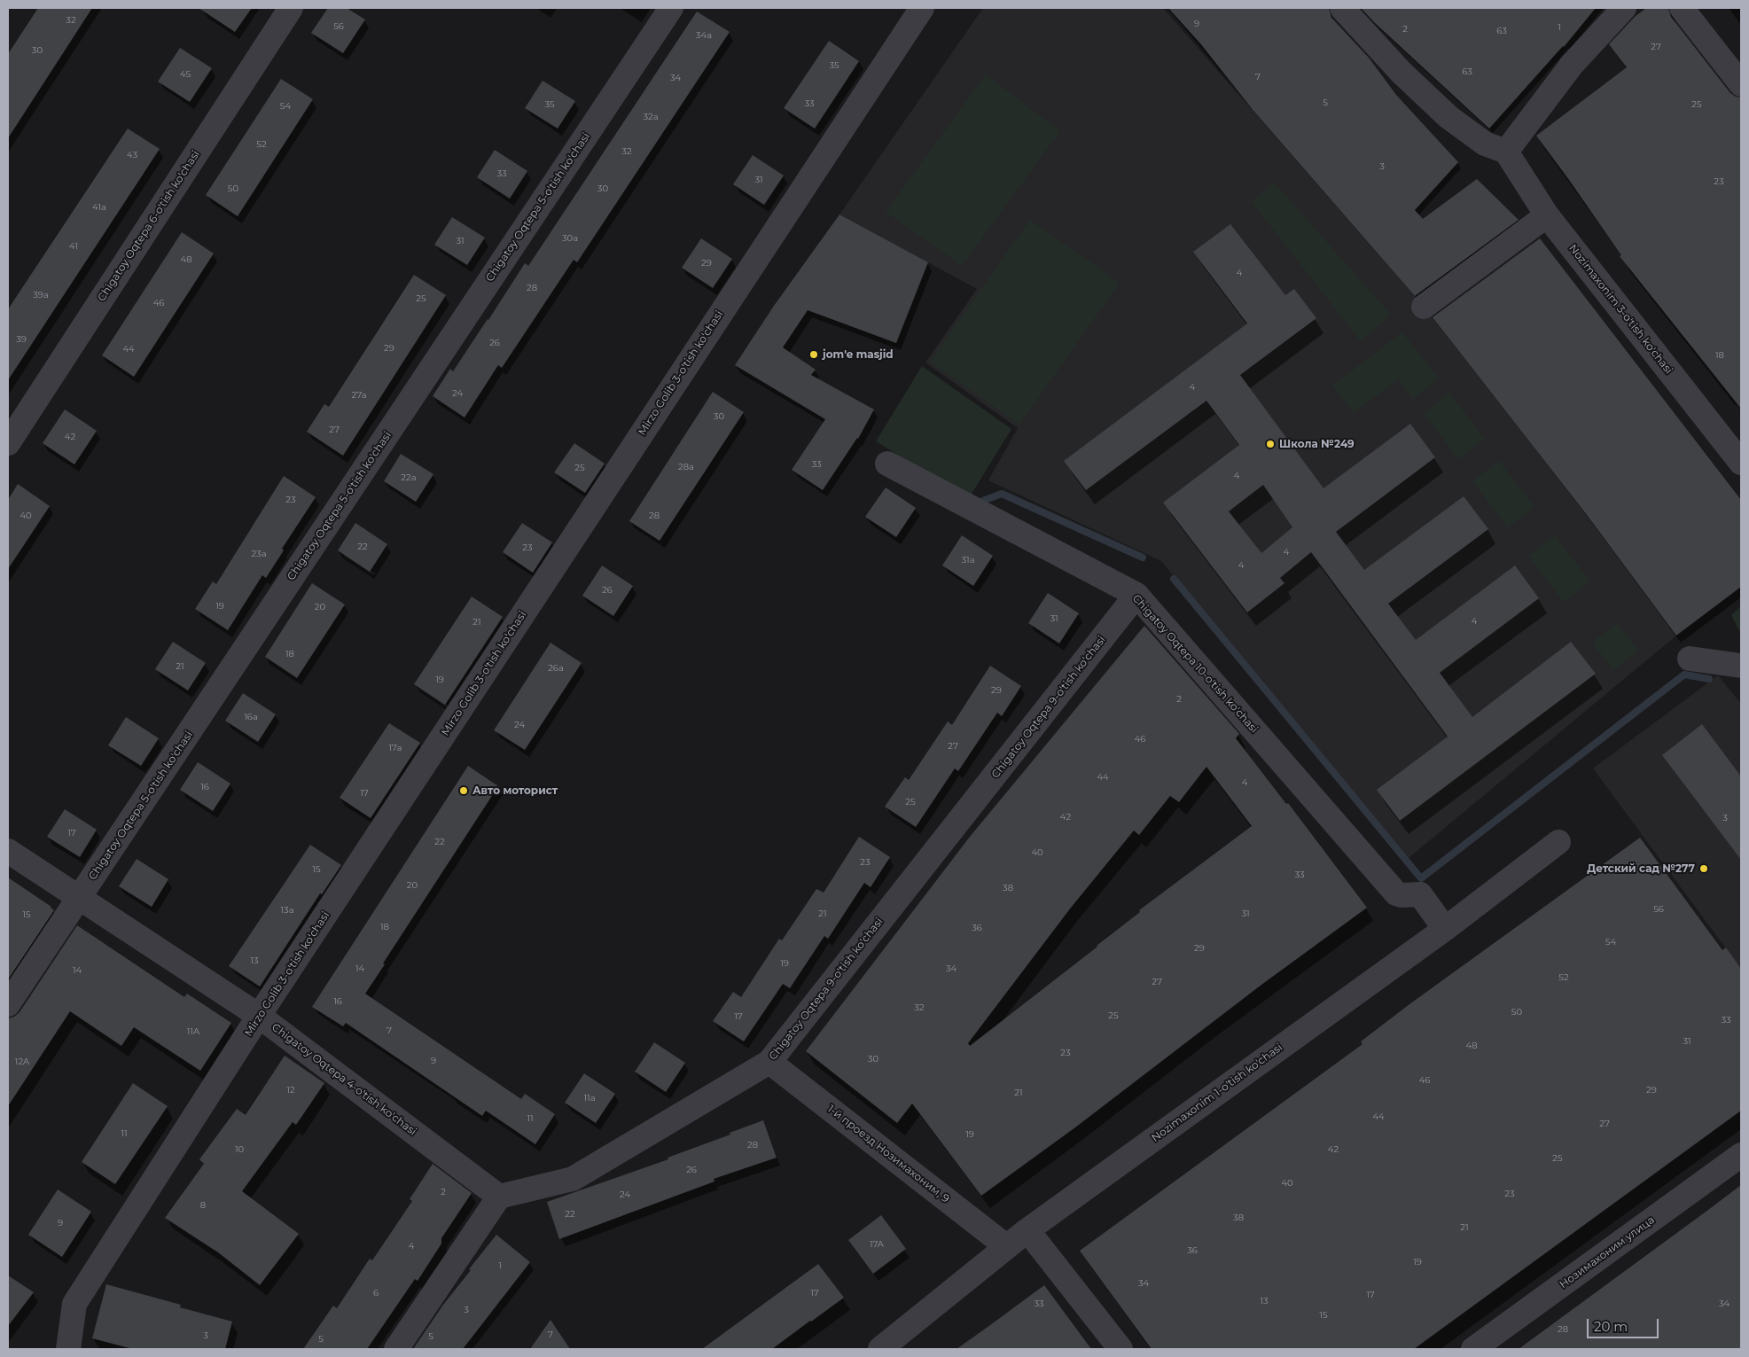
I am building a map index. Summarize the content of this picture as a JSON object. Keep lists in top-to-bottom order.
{
  "streets": {
    "street": [
      "Chigatoy Oqtepa 5-o'tish ko'chasi",
      "Chigatoy Oqtepa 6-o'tish ko'chasi",
      "Nozimaxonim 3-o'tish ko'chasi",
      "Mirzo Golib 3-o'tish ko'chasi",
      "Chigatoy Oqtepa 10-o'tish ko'chasi",
      "Chigatoy Oqtepa 9-o'tish ko'chasi",
      "Chigatoy Oqtepa 4-o'tish ko'chasi",
      "Nozimaxonim 1-o'tish ko'chasi",
      "1-й проезд Нозимахоним, 9",
      "Нозимахоним улица"
    ]
  },
  "crossings": [
    ["Chigatoy Oqtepa 5-o'tish ko'chasi", "Chigatoy Oqtepa 4-o'tish ko'chasi"],
    ["Mirzo Golib 3-o'tish ko'chasi", "Chigatoy Oqtepa 4-o'tish ko'chasi"],
    ["Chigatoy Oqtepa 10-o'tish ko'chasi", "Chigatoy Oqtepa 9-o'tish ko'chasi"],
    ["Chigatoy Oqtepa 10-o'tish ko'chasi", "Nozimaxonim 1-o'tish ko'chasi"],
    ["Chigatoy Oqtepa 9-o'tish ko'chasi", "Chigatoy Oqtepa 4-o'tish ko'chasi"],
    ["Chigatoy Oqtepa 9-o'tish ko'chasi", "1-й проезд Нозимахоним, 9"],
    ["Nozimaxonim 1-o'tish ko'chasi", "1-й проезд Нозимахоним, 9"]
  ],
  "places": [
    "jom'e masjid",
    "Школа №249",
    "Авто моторист",
    "Детский сад №277"
  ],
  "house_numbers": [
    "32",
    "9",
    "56",
    "1",
    "2",
    "63",
    "34a",
    "27",
    "30",
    "35",
    "63",
    "45",
    "7",
    "34",
    "5",
    "33",
    "35",
    "25",
    "54",
    "32a",
    "52",
    "32",
    "43",
    "3",
    "33",
    "31",
    "23",
    "50",
    "30",
    "41a",
    "30a",
    "31",
    "41",
    "48",
    "29",
    "4",
    "28",
    "39a",
    "25",
    "46",
    "39",
    "26",
    "29",
    "44",
    "18",
    "4",
    "24",
    "27a",
    "30",
    "27",
    "42",
    "33",
    "28a",
    "25",
    "4",
    "22a",
    "23",
    "40",
    "28",
    "22",
    "23",
    "4",
    "23a",
    "31a",
    "4",
    "26",
    "19",
    "20",
    "31",
    "4",
    "21",
    "18",
    "21",
    "26a",
    "19",
    "29",
    "2",
    "16a",
    "24",
    "46",
    "27",
    "17a",
    "44",
    "4",
    "16",
    "17",
    "25",
    "42",
    "3",
    "17",
    "22",
    "40",
    "23",
    "15",
    "33",
    "20",
    "38",
    "56",
    "13a",
    "21",
    "31",
    "15",
    "18",
    "36",
    "54",
    "29",
    "13",
    "19",
    "14",
    "34",
    "14",
    "52",
    "27",
    "16",
    "32",
    "50",
    "25",
    "17",
    "33",
    "7",
    "11A",
    "31",
    "48",
    "23",
    "30",
    "9",
    "12A",
    "46",
    "12",
    "29",
    "21",
    "11a",
    "44",
    "11",
    "27",
    "11",
    "19",
    "28",
    "10",
    "42",
    "25",
    "26",
    "40",
    "2",
    "23",
    "24",
    "8",
    "22",
    "38",
    "9",
    "21",
    "17A",
    "4",
    "36",
    "19",
    "1",
    "34",
    "6",
    "17",
    "17",
    "13",
    "33",
    "34",
    "3",
    "15",
    "28",
    "7",
    "3",
    "5",
    "5"
  ],
  "scale_bar": "20 m"
}
